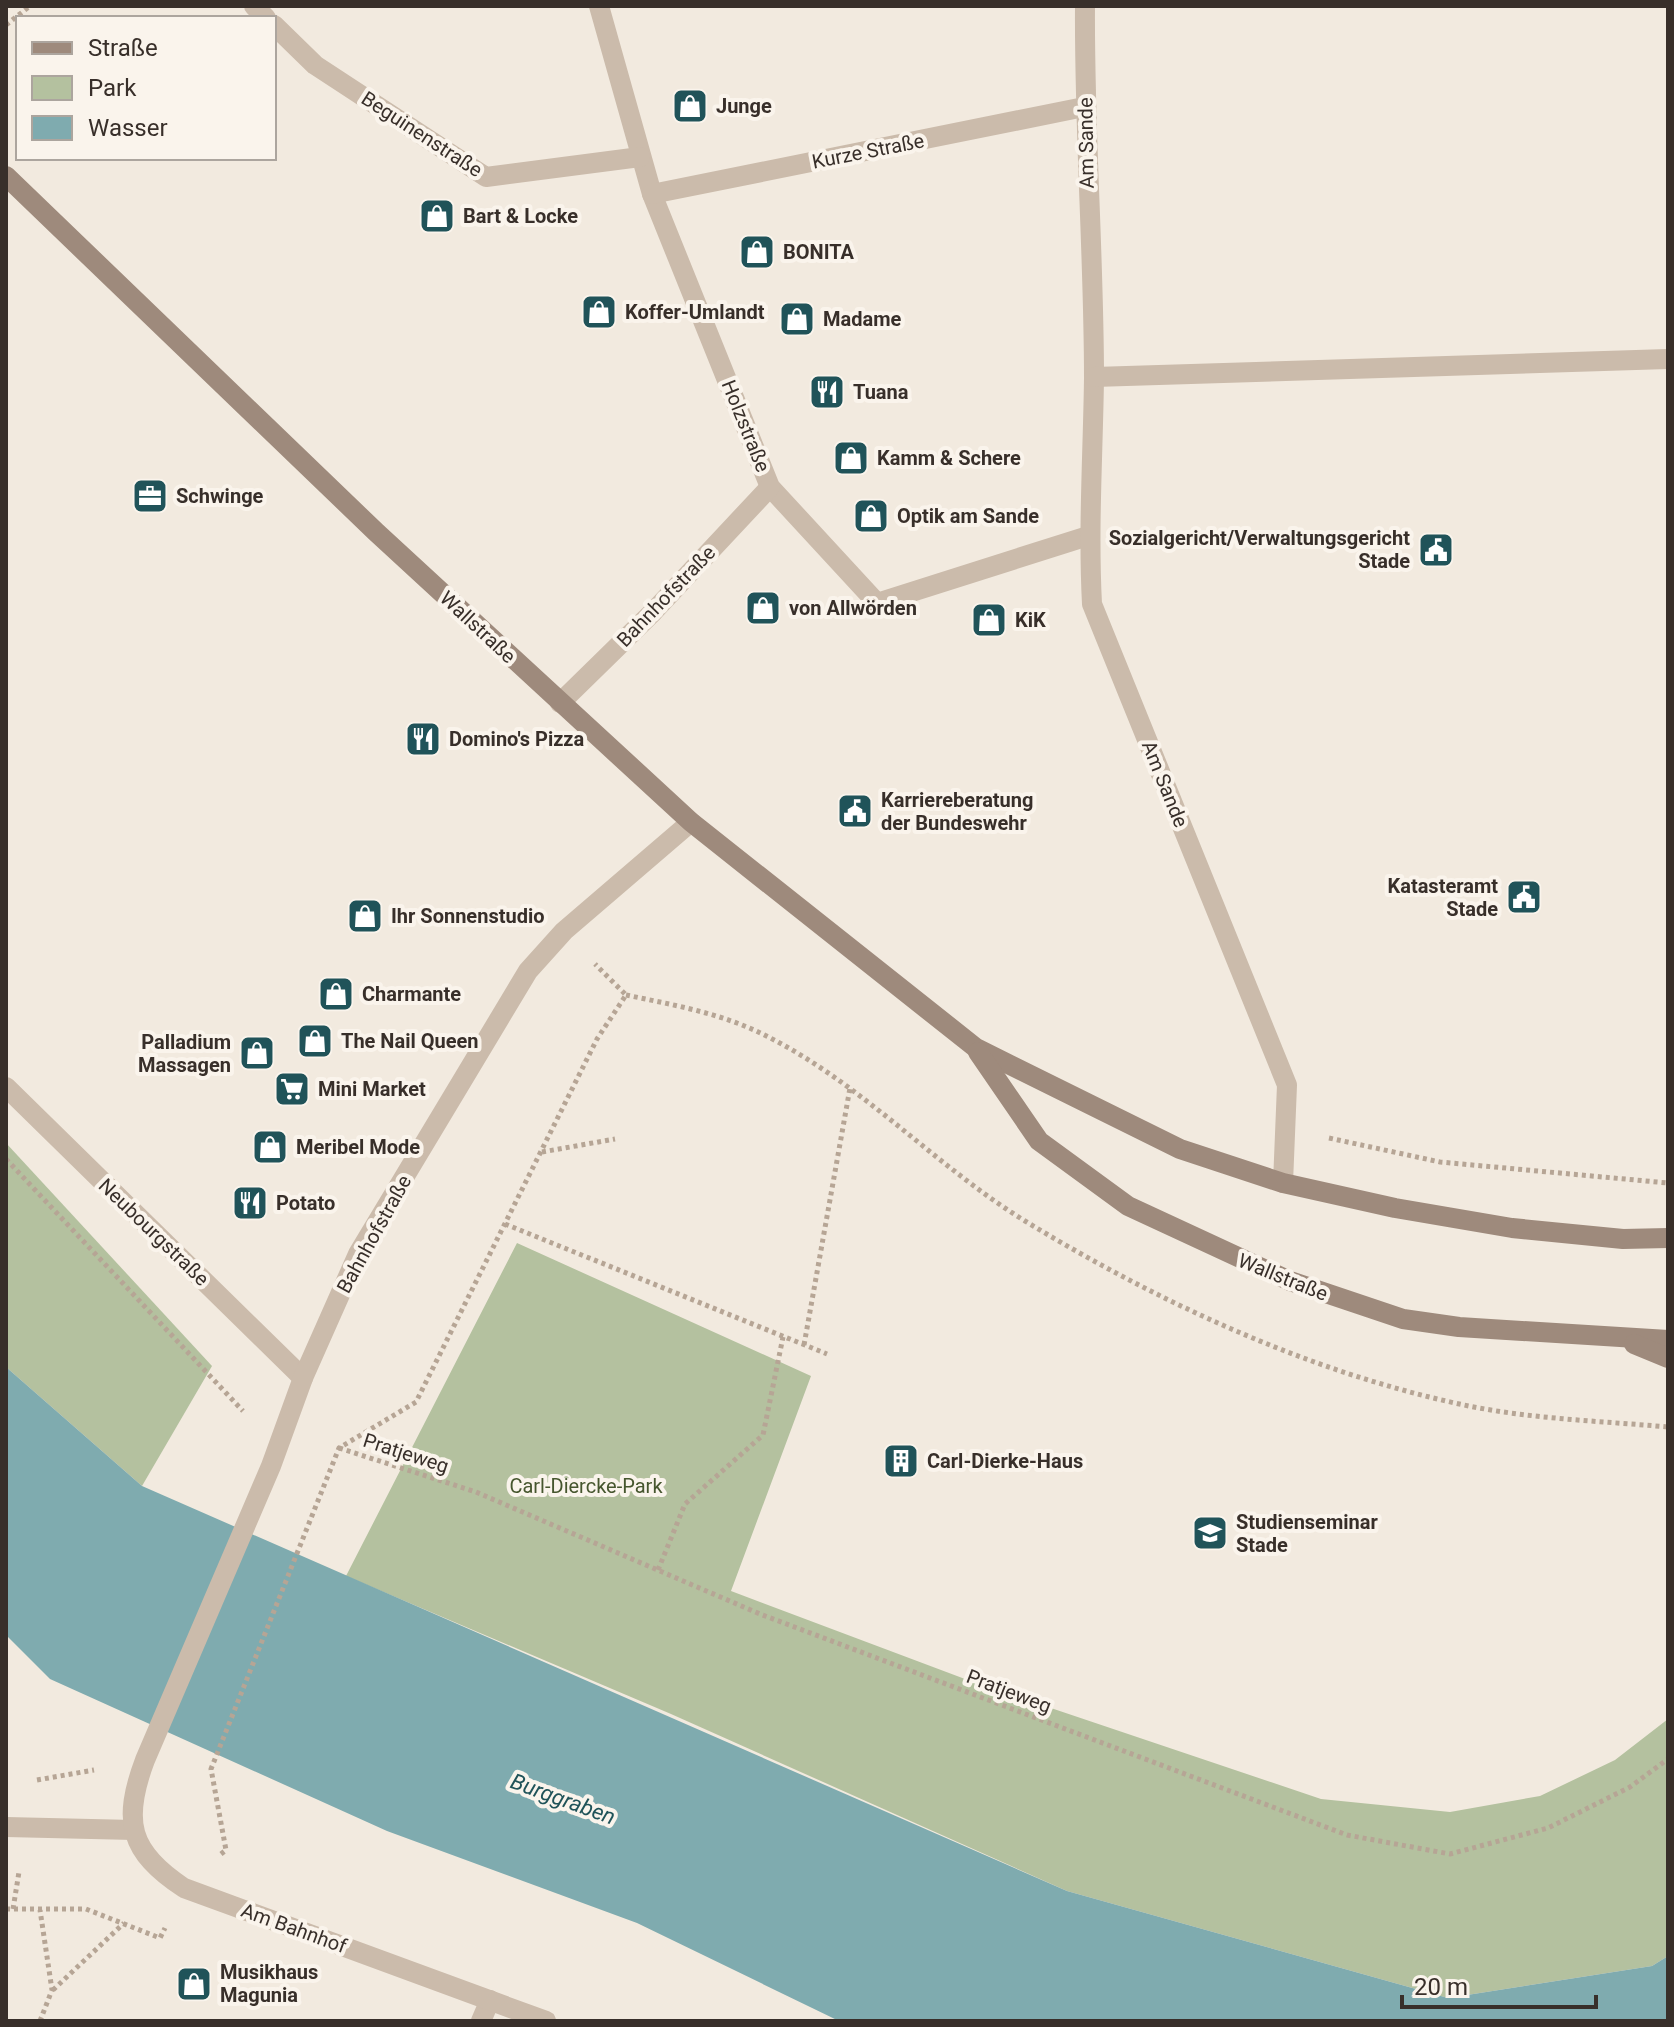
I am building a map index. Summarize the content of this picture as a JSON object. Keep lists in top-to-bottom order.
{
  "streets": {
    "main road": ["Wallstraße"],
    "street": [
      "Beguinenstraße",
      "Am Sande",
      "Kurze Straße",
      "Holzstraße",
      "Bahnhofstraße",
      "Neubourgstraße",
      "Am Bahnhof"
    ],
    "path": ["Pratjeweg"]
  },
  "crossings": [
    ["Beguinenstraße", "Holzstraße"],
    ["Am Sande", "Kurze Straße"],
    ["Am Sande", "Holzstraße"],
    ["Am Sande", "Wallstraße"],
    ["Kurze Straße", "Holzstraße"],
    ["Holzstraße", "Bahnhofstraße"],
    ["Bahnhofstraße", "Wallstraße"],
    ["Bahnhofstraße", "Neubourgstraße"],
    ["Bahnhofstraße", "Am Bahnhof"]
  ],
  "water": ["Burggraben"],
  "parks": ["Carl-Diercke-Park"],
  "places": {
    "shop": [
      "Junge",
      "Bart & Locke",
      "BONITA",
      "Koffer-Umlandt",
      "Madame",
      "Kamm & Schere",
      "Optik am Sande",
      "von Allwörden",
      "KiK",
      "Ihr Sonnenstudio",
      "Charmante",
      "The Nail Queen",
      "Palladium Massagen",
      "Meribel Mode",
      "Musikhaus Magunia"
    ],
    "restaurant": ["Tuana", "Domino's Pizza", "Potato"],
    "office": ["Schwinge"],
    "public building": ["Sozialgericht/Verwaltungsgericht Stade", "Karriereberatung der Bundeswehr", "Katasteramt Stade"],
    "supermarket": ["Mini Market"],
    "building": ["Carl-Dierke-Haus"],
    "school or university": ["Studienseminar Stade"]
  },
  "legend": ["Straße", "Park", "Wasser"],
  "scale_bar": "20 m"
}
